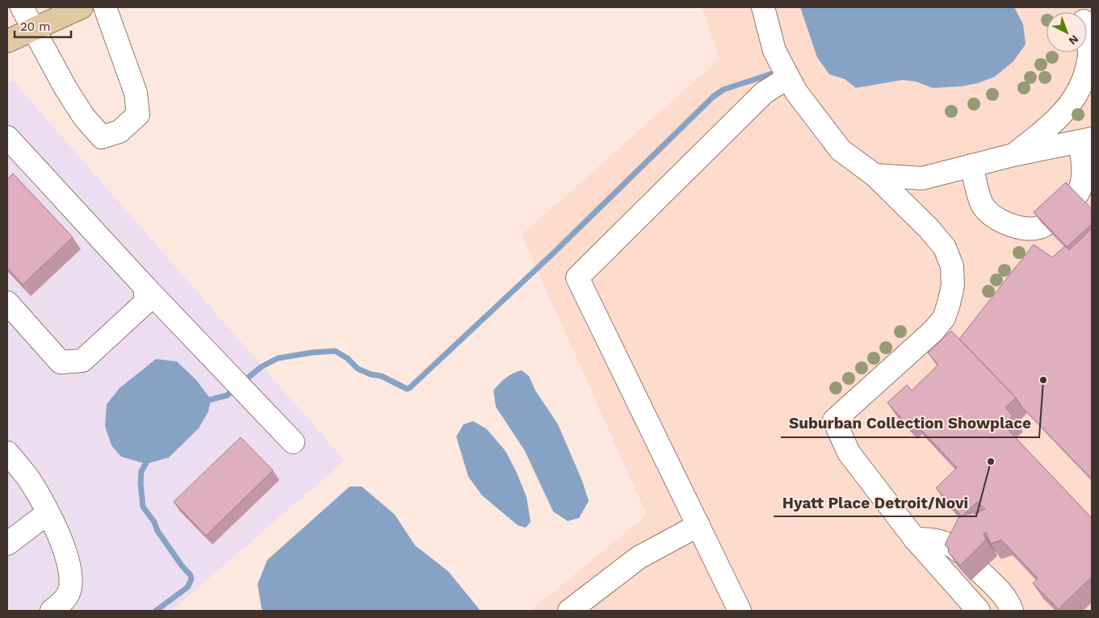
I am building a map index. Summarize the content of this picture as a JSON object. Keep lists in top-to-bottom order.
{
  "places": ["Suburban Collection Showplace", "Hyatt Place Detroit/Novi"],
  "scale_bar": "20 m",
  "north": "bottom right"
}
